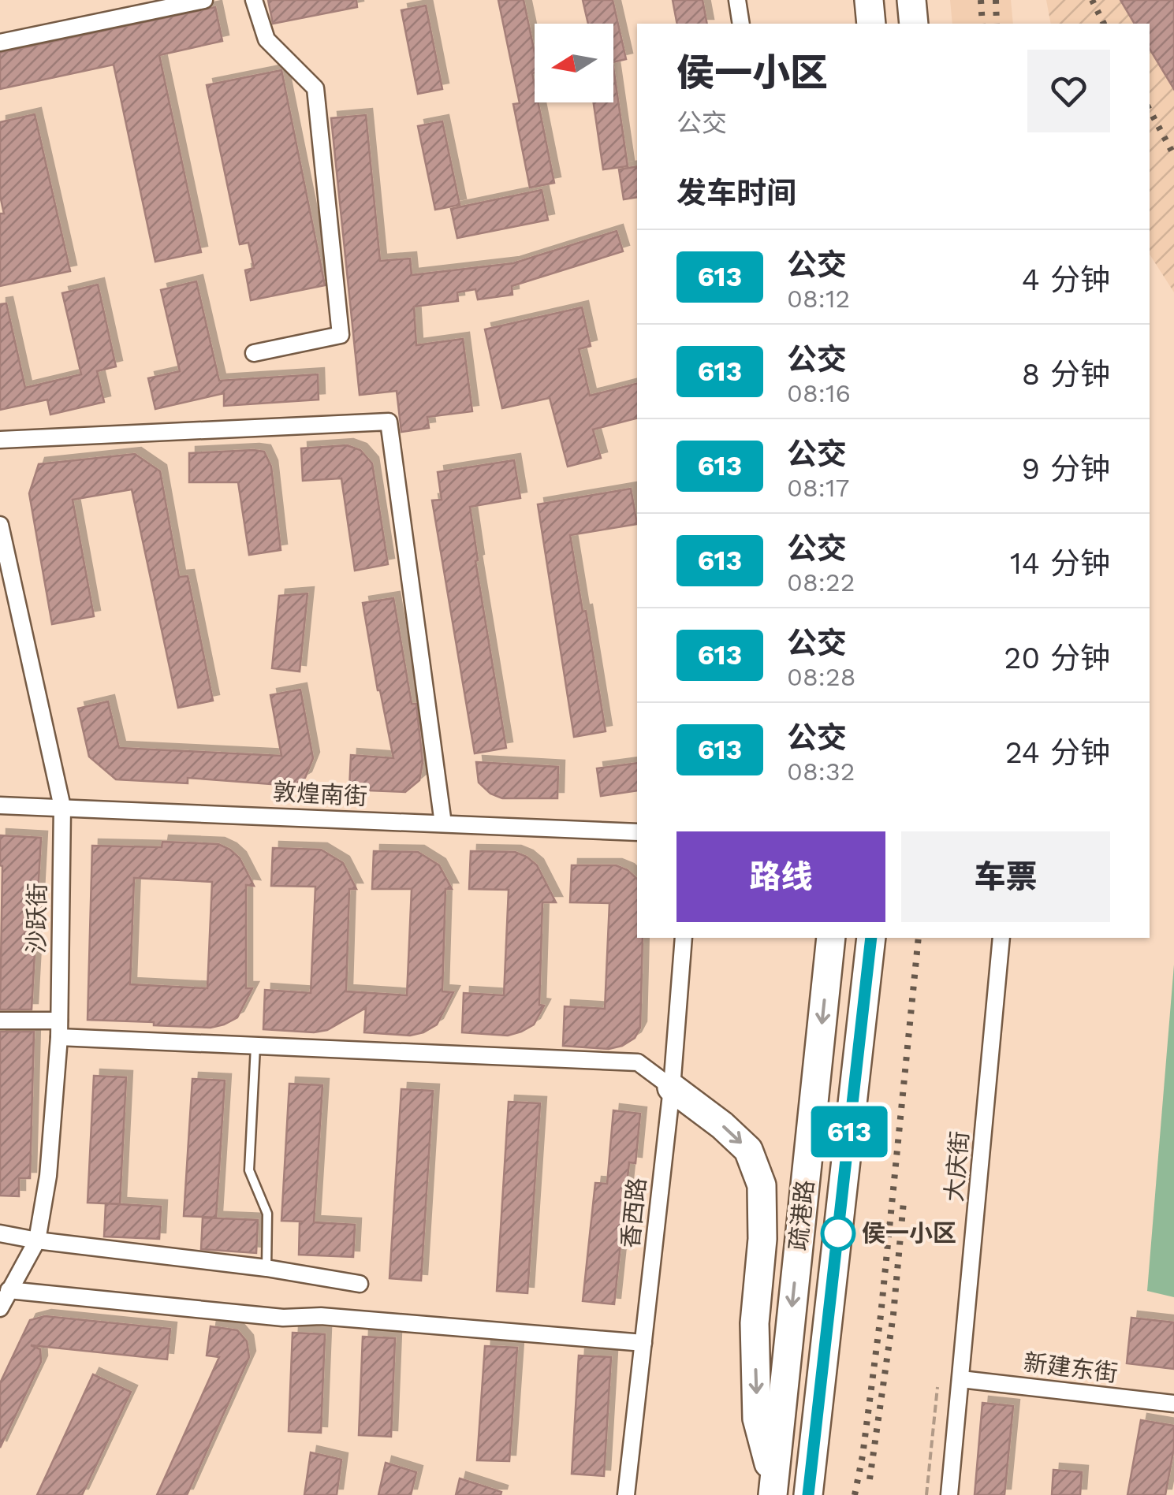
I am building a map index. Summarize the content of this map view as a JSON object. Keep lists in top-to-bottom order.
{
  "streets": {
    "highway": ["疏港路"],
    "street": [
      "敦煌南街",
      "沙跃街",
      "大庆街",
      "香西路",
      "新建东街"
    ]
  },
  "crossings": [
    ["敦煌南街", "沙跃街"],
    ["大庆街", "新建东街"]
  ],
  "places": ["侯一小区"],
  "lines": ["bus line 613"],
  "north": "left",
  "page": {
    "on_map": "613",
    "heading": [
      ["侯一小区", "公交"],
      "发车时间"
    ],
    "list": [
      {
        "mark": "613",
        "name": "公交",
        "note": "08:12",
        "value": "4 分钟"
      },
      {
        "mark": "613",
        "name": "公交",
        "note": "08:16",
        "value": "8 分钟"
      },
      {
        "mark": "613",
        "name": "公交",
        "note": "08:17",
        "value": "9 分钟"
      },
      {
        "mark": "613",
        "name": "公交",
        "note": "08:22",
        "value": "14 分钟"
      },
      {
        "mark": "613",
        "name": "公交",
        "note": "08:28",
        "value": "20 分钟"
      },
      {
        "mark": "613",
        "name": "公交",
        "note": "08:32",
        "value": "24 分钟"
      }
    ],
    "buttons": ["路线", "车票"]
  }
}
